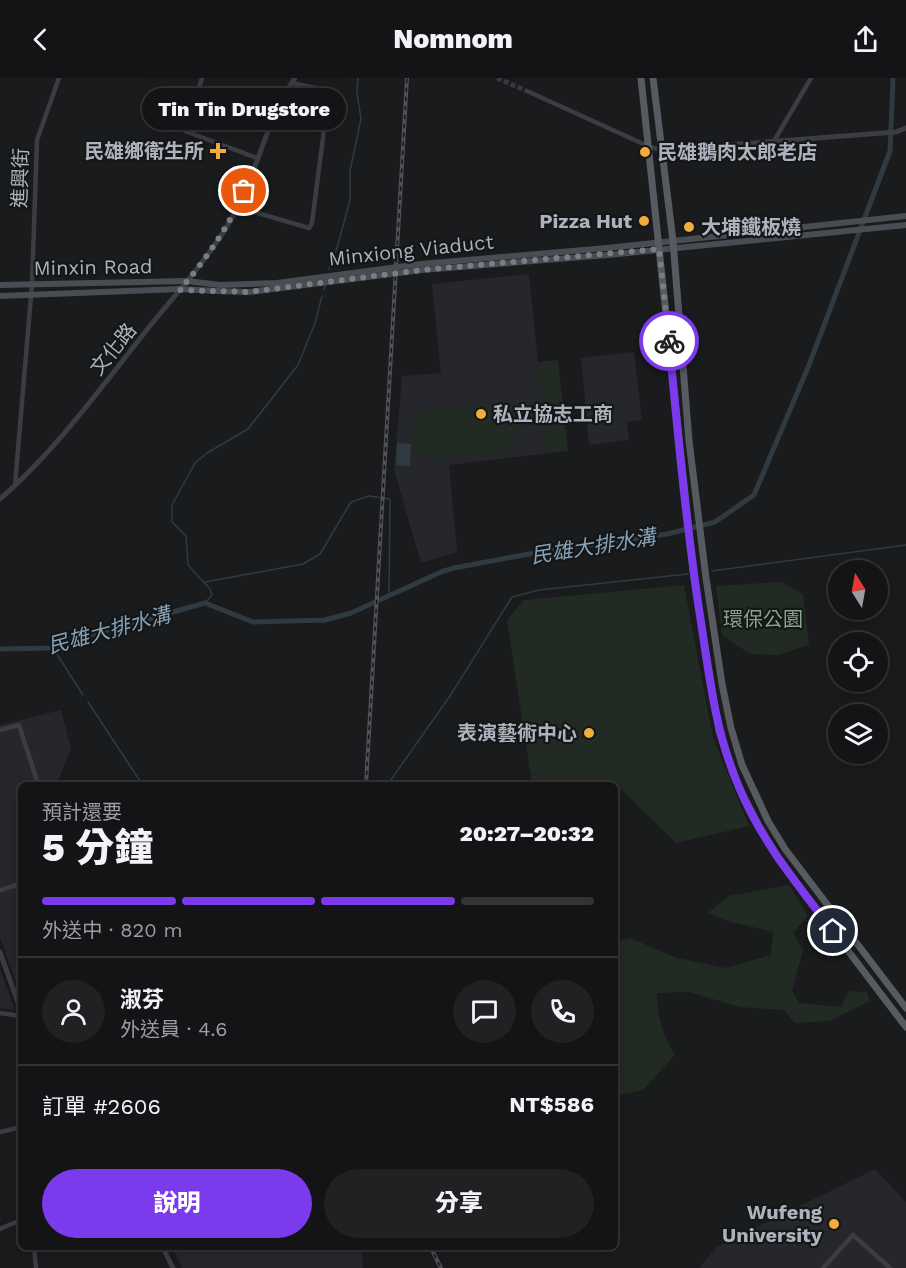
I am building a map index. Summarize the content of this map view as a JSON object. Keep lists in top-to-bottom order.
{
  "streets": {
    "main road": ["Minxiong Viaduct", "Minxin Road"],
    "street": ["進興街", "文化路"]
  },
  "crossings": [
    ["進興街", "Minxin Road"],
    ["進興街", "文化路"],
    ["Minxiong Viaduct", "Minxin Road"],
    ["Minxin Road", "文化路"]
  ],
  "water": ["民雄大排水溝"],
  "parks": ["環保公園"],
  "places": {
    "health": ["民雄鄉衛生所"],
    "other": [
      "民雄鵝肉太郎老店",
      "Tin Tin Drugstore",
      "Pizza Hut",
      "大埔鐵板燒",
      "私立協志工商",
      "表演藝術中心",
      "Wufeng University"
    ]
  },
  "north": "top",
  "page": {
    "header": "Nomnom",
    "bubble": "Tin Tin Drugstore",
    "heading": ["5 分鐘", "預計還要", "20:27–20:32"],
    "panel": [
      "淑芬",
      "外送員 · 4.6",
      "訂單 #2606",
      "NT$586"
    ],
    "bar": "外送中 · 820 m",
    "buttons": ["說明", "分享"]
  }
}
